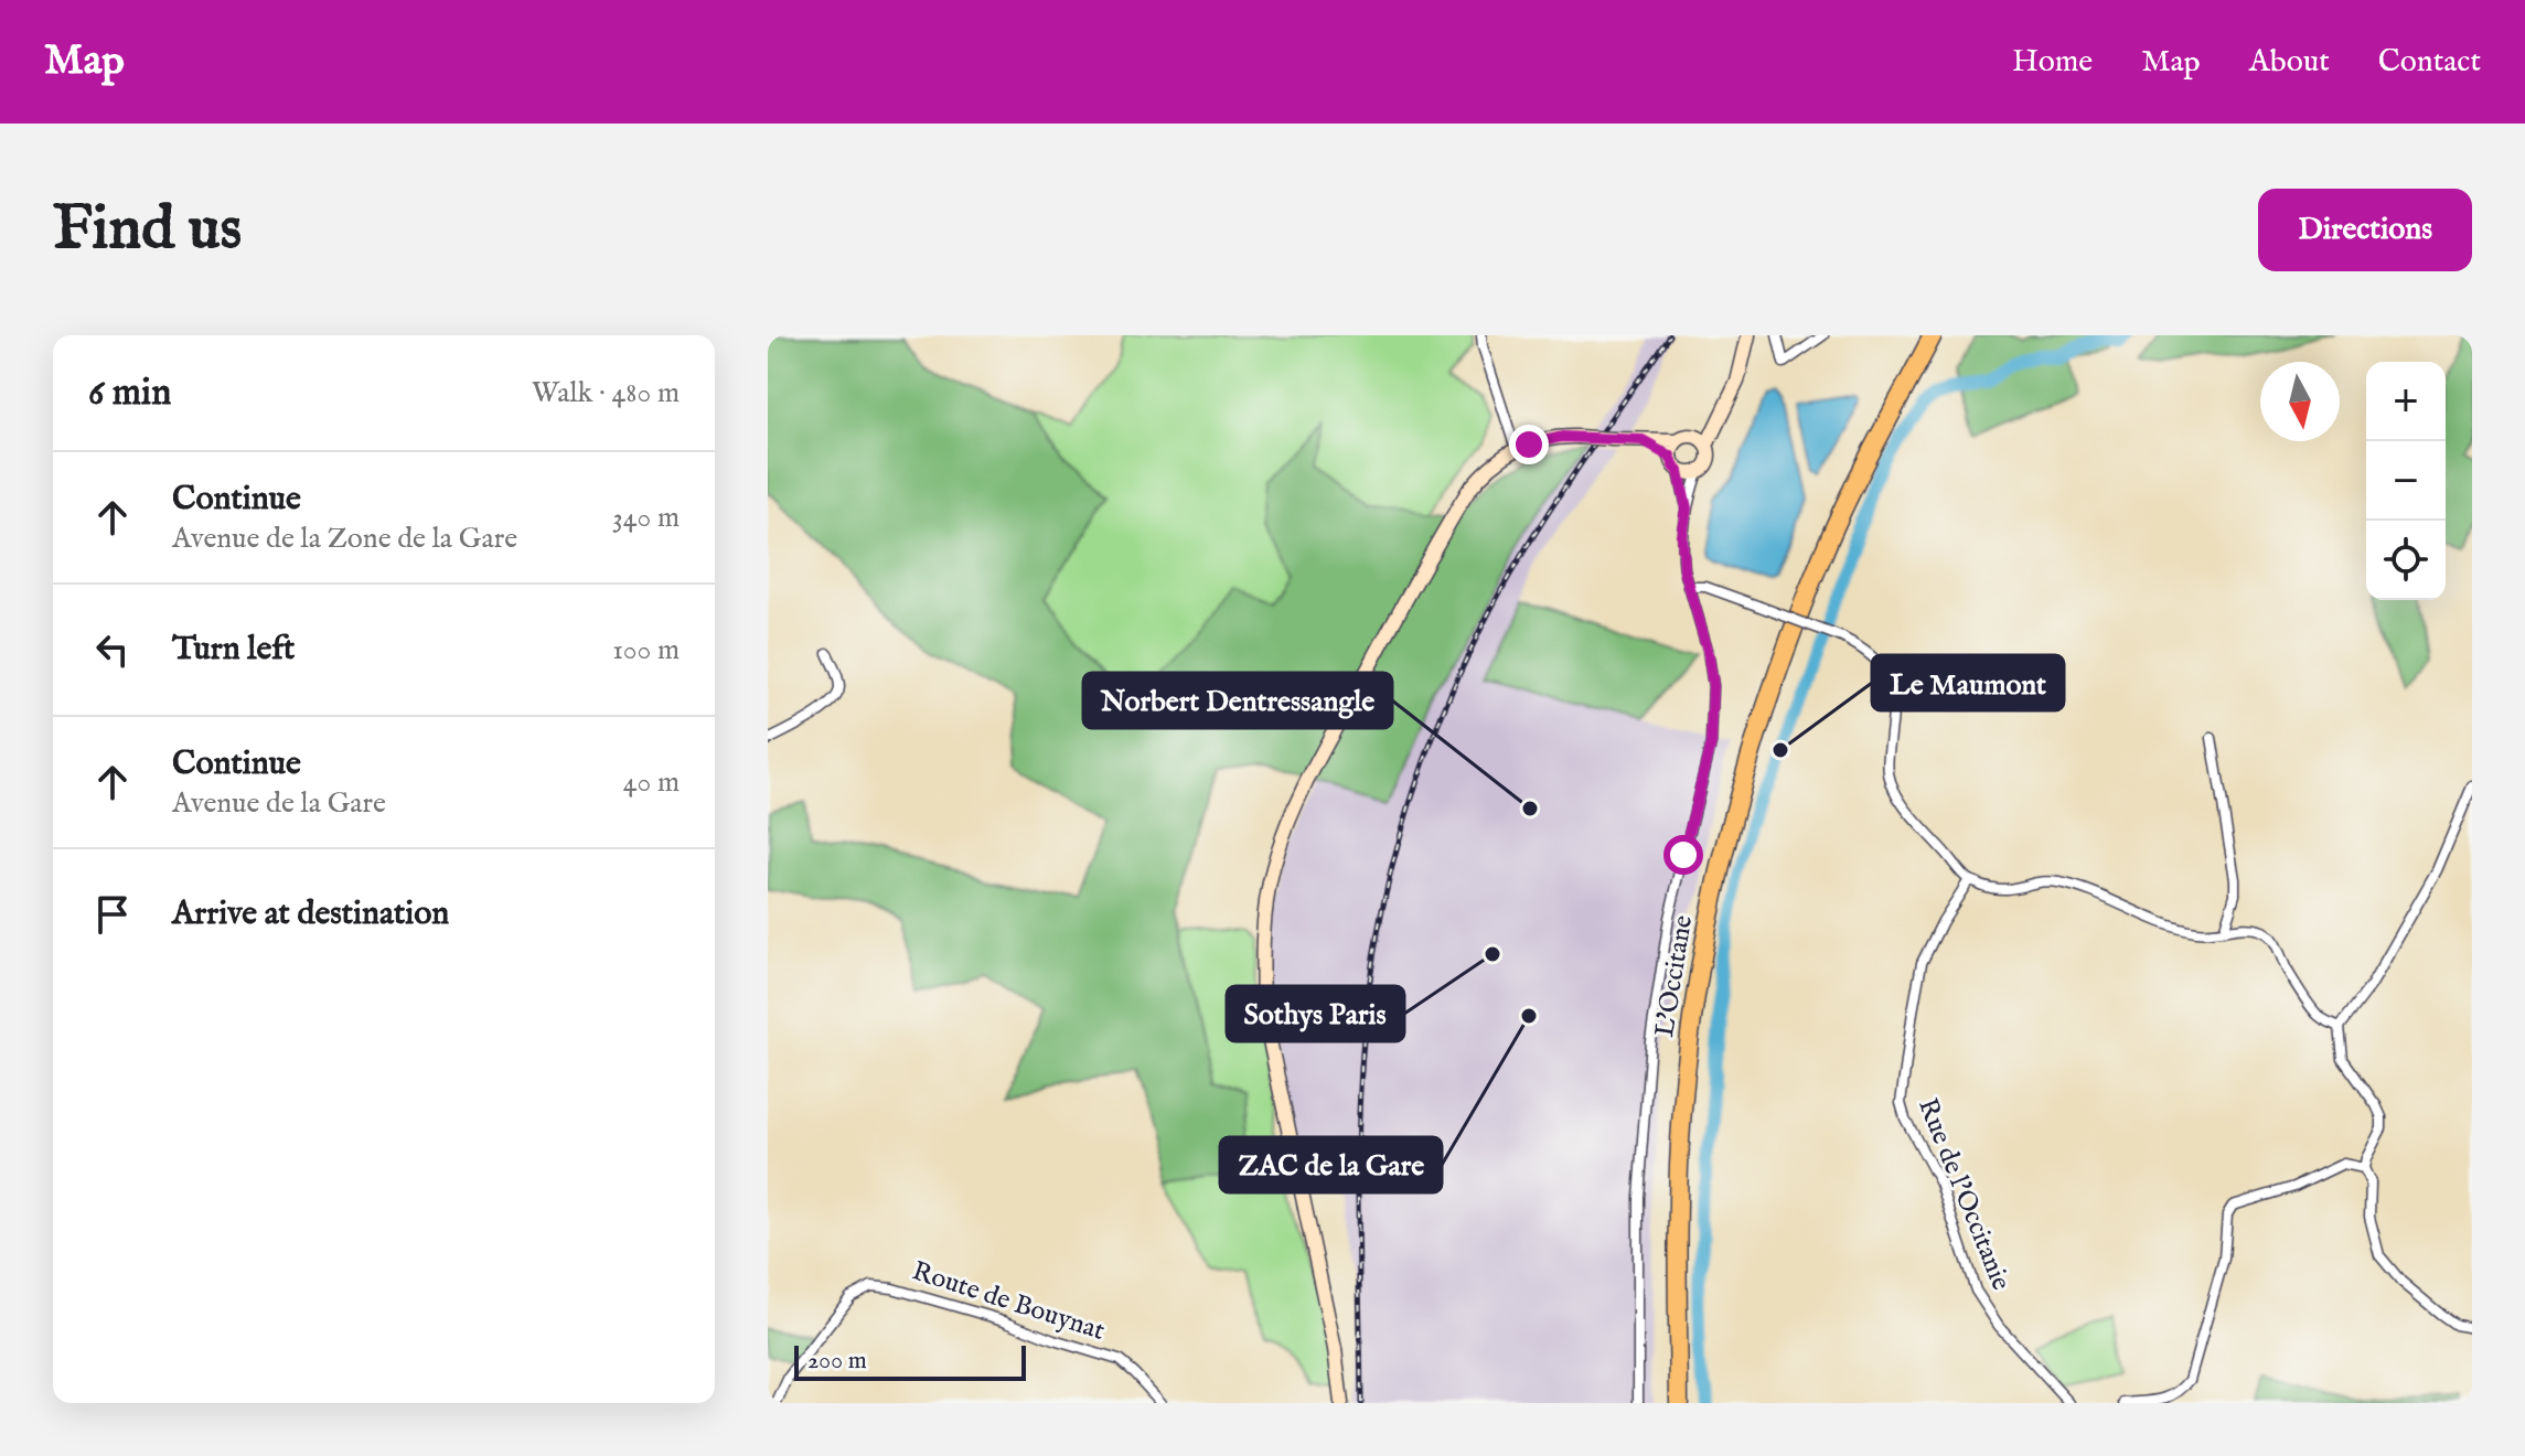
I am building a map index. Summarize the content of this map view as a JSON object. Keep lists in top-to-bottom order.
{
  "streets": {
    "highway": ["L'Occitane"],
    "street": ["Rue de l'Occitanie", "Route de Bouynat"]
  },
  "places": [
    "Le Maumont",
    "Norbert Dentressangle",
    "Sothys Paris",
    "ZAC de la Gare"
  ],
  "scale_bar": "200 m",
  "north": "bottom",
  "page": {
    "header": "Map",
    "nav": [
      "Home",
      "Map",
      "About",
      "Contact"
    ],
    "buttons": "Directions",
    "title": "Find us",
    "heading": ["6 min", "Walk · 480 m"],
    "map_buttons": ["+", "−"],
    "list": [
      ["Continue", "Avenue de la Zone de la Gare", "340 m"],
      ["Turn left", "100 m"],
      ["Continue", "Avenue de la Gare", "40 m"],
      "Arrive at destination"
    ],
    "scale": "200 m"
  }
}
